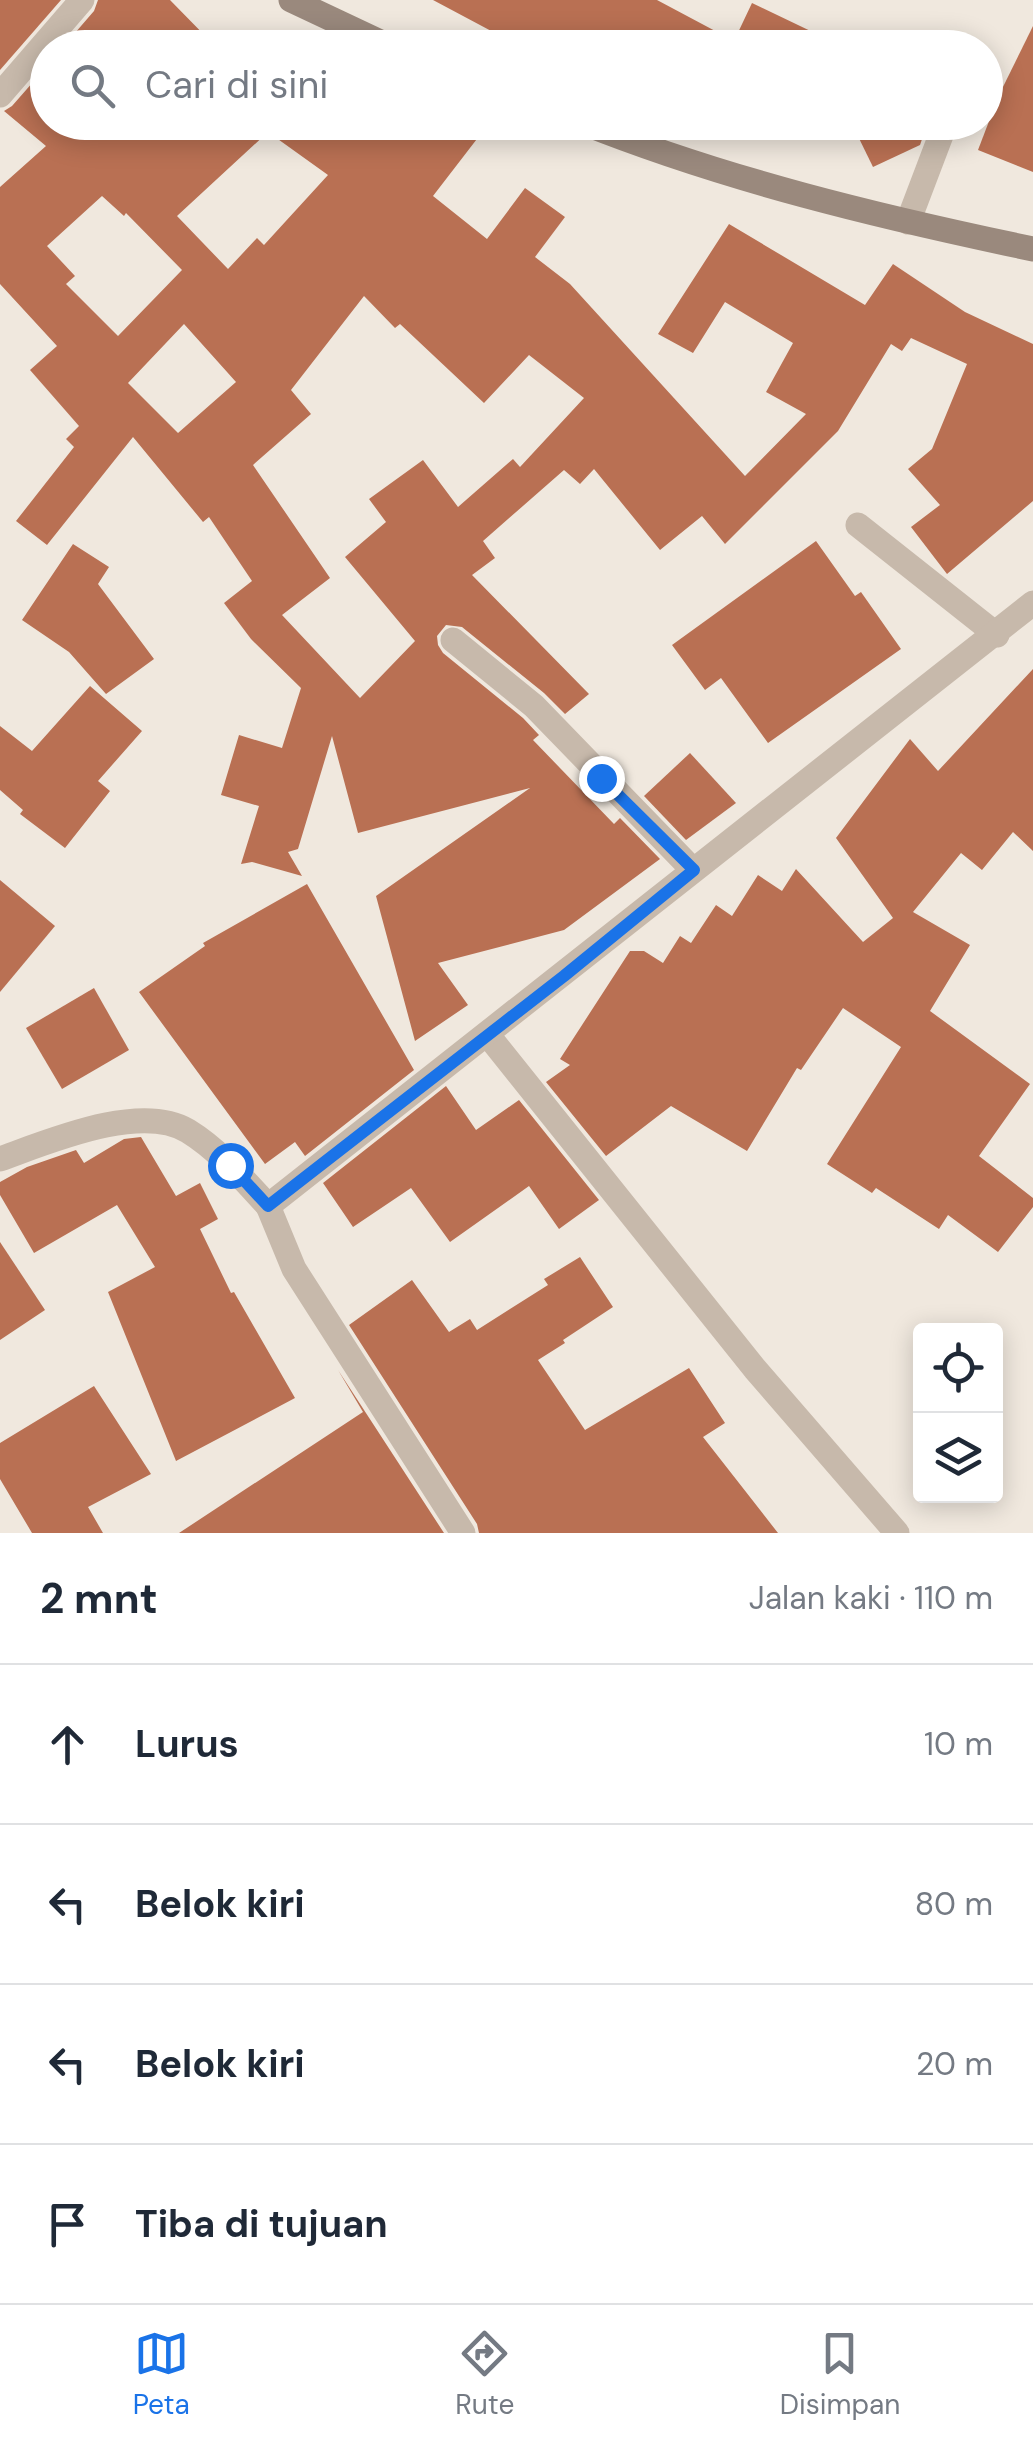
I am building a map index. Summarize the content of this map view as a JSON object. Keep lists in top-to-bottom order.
{
  "page": {
    "search": "Cari di sini",
    "heading": ["2 mnt", "Jalan kaki · 110 m"],
    "list": [
      ["Lurus", "10 m"],
      ["Belok kiri", "80 m"],
      ["Belok kiri", "20 m"],
      "Tiba di tujuan"
    ],
    "nav": ["Peta", "Rute", "Disimpan"]
  }
}
